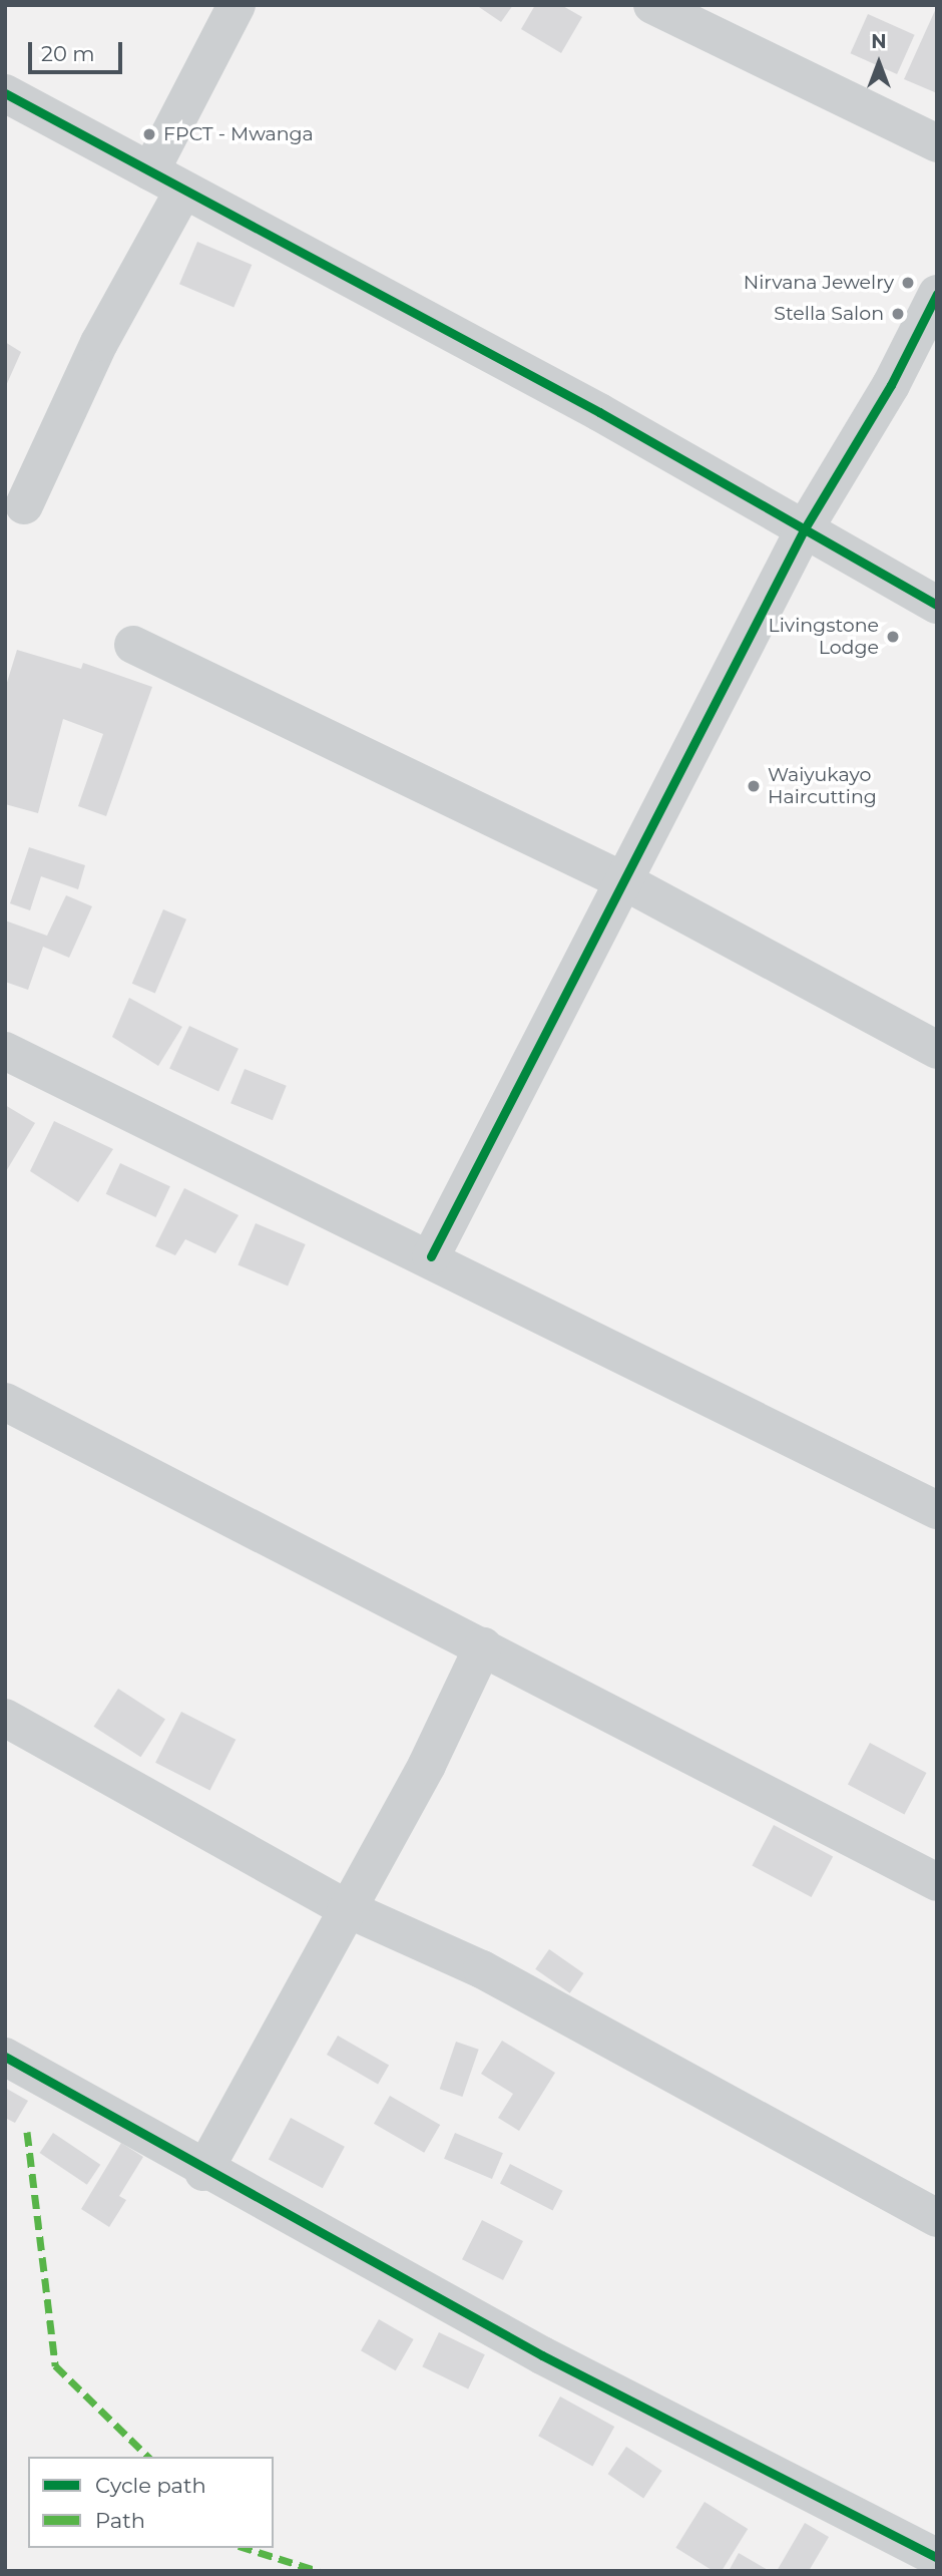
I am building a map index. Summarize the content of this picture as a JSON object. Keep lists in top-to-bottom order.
{
  "places": [
    "FPCT - Mwanga",
    "Nirvana Jewelry",
    "Stella Salon",
    "Livingstone Lodge",
    "Waiyukayo Haircutting"
  ],
  "legend": ["Cycle path", "Path"],
  "scale_bar": "20 m",
  "north": "top"
}
